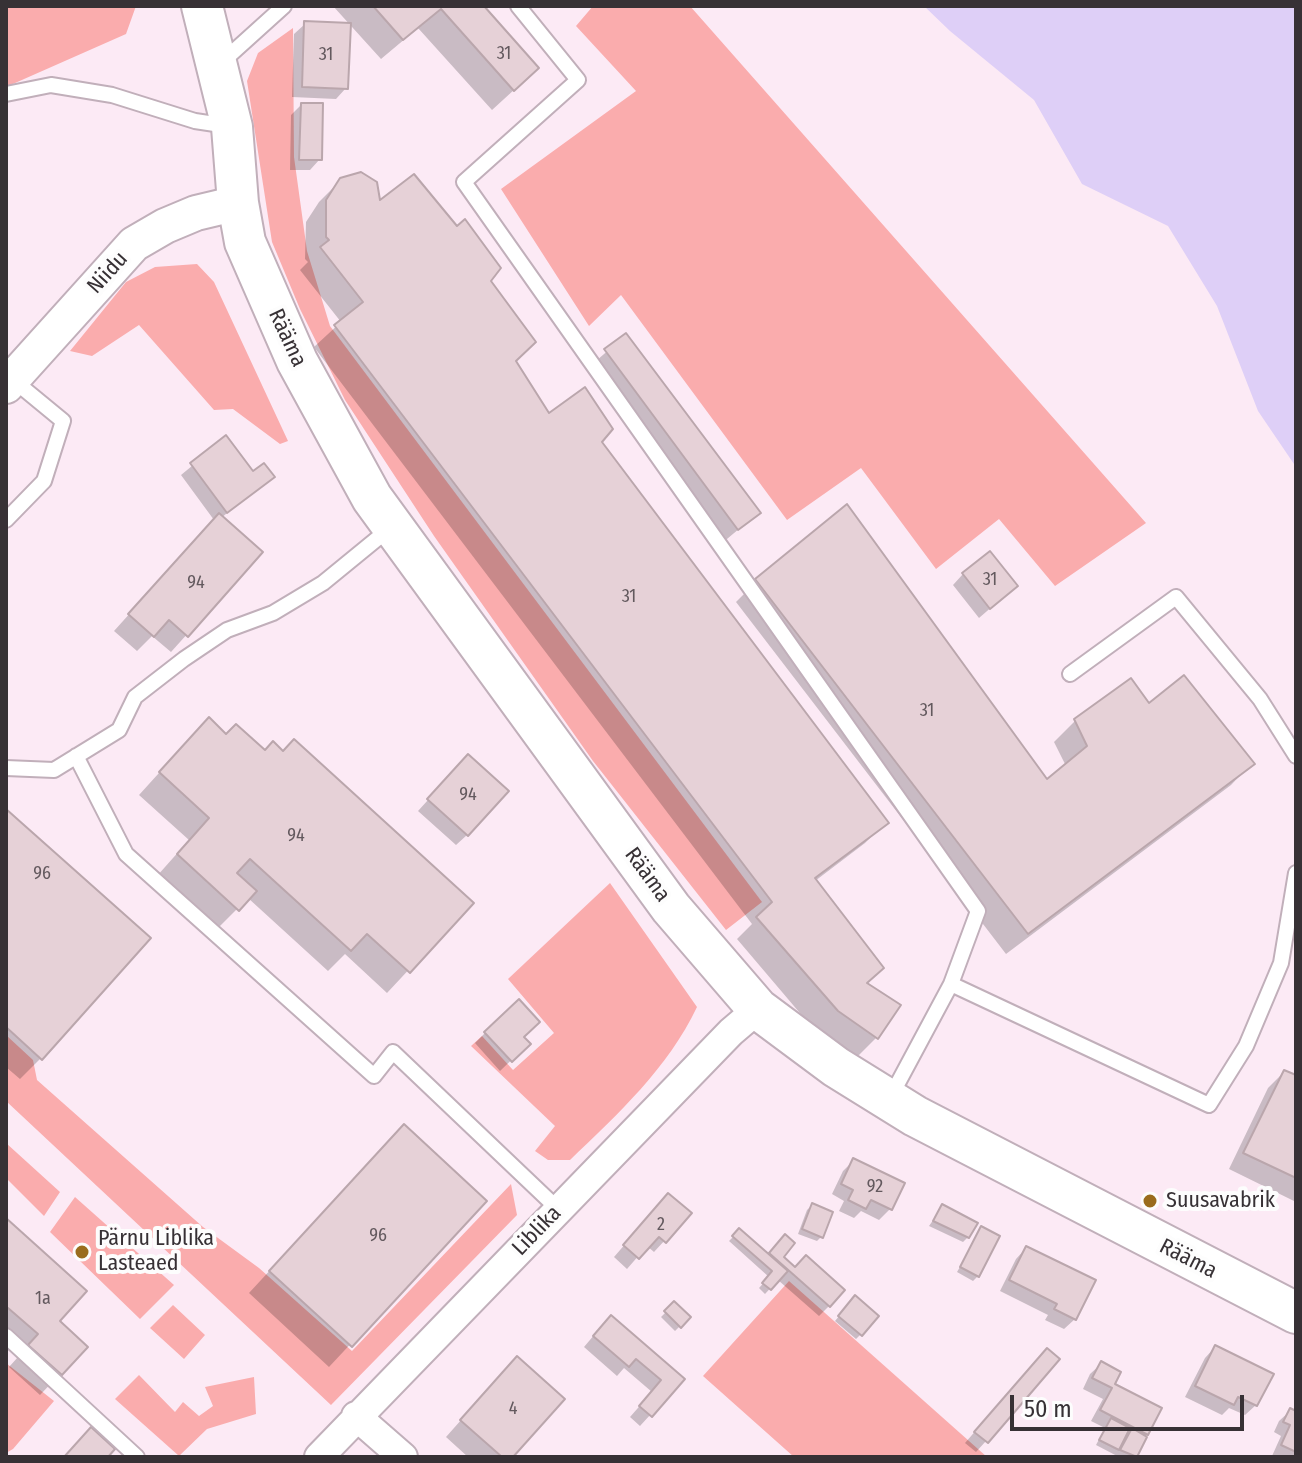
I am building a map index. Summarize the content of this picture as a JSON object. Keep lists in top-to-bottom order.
{
  "streets": {
    "main road": ["Rääma"],
    "street": ["Niidu", "Liblika"]
  },
  "crossings": [
    ["Niidu", "Rääma"],
    ["Rääma", "Liblika"]
  ],
  "places": ["Suusavabrik", "Pärnu Liblika Lasteaed"],
  "house_numbers": [
    "31",
    "31",
    "31",
    "94",
    "31",
    "31",
    "94",
    "94",
    "96",
    "92",
    "2",
    "96",
    "1a",
    "4"
  ],
  "scale_bar": "50 m"
}
